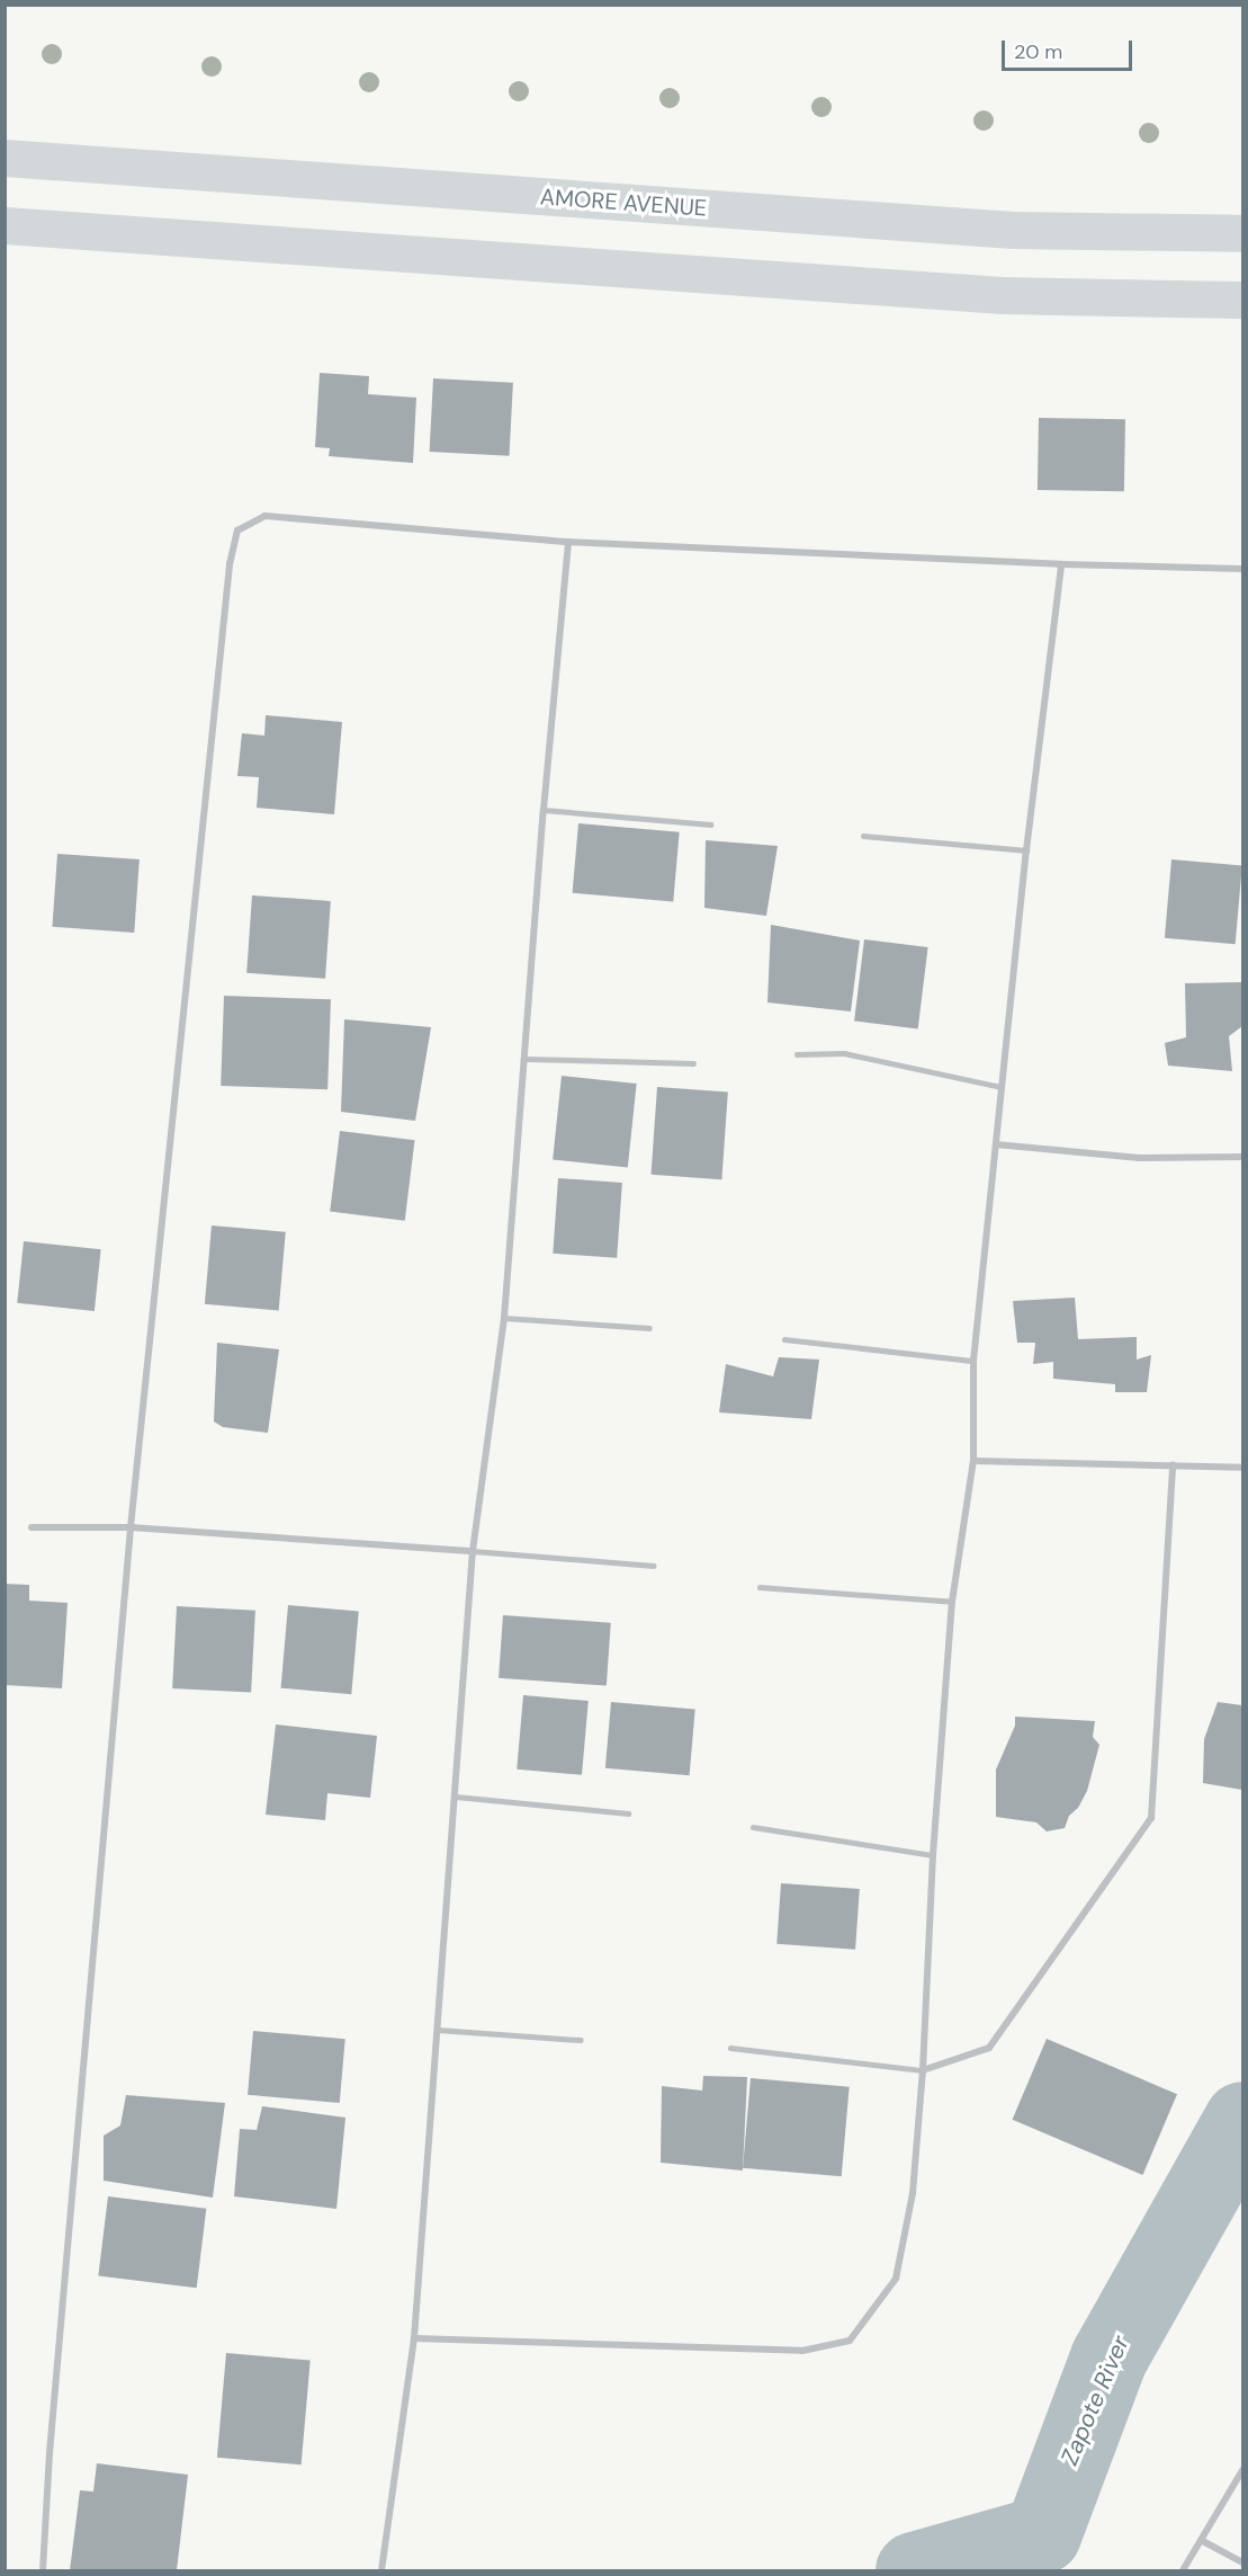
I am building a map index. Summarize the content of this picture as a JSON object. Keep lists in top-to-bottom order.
{
  "streets": {
    "main road": ["AMORE AVENUE"]
  },
  "water": ["Zapote River"],
  "scale_bar": "20 m"
}
